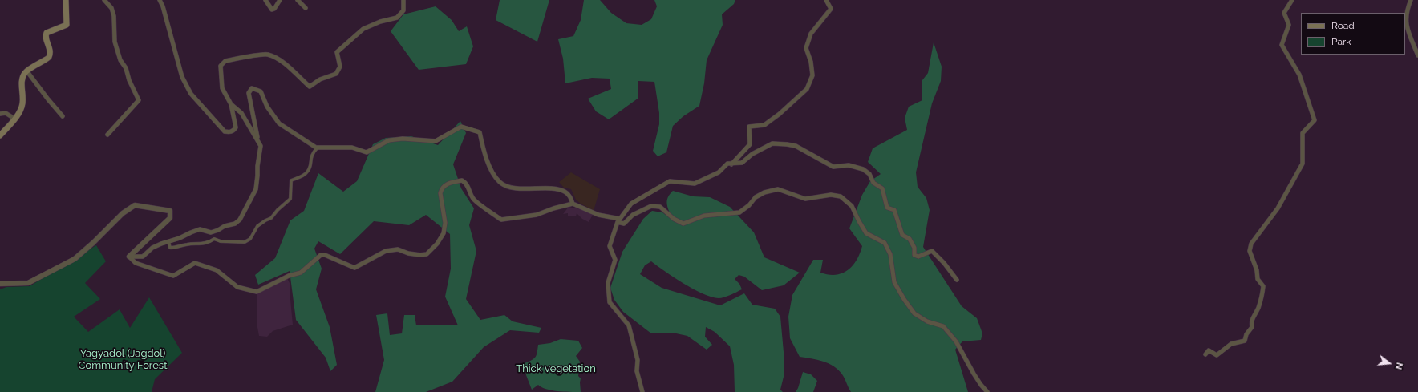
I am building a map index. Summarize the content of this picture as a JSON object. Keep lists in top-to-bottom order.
{
  "parks": ["Yagyadol (Jagdol) Community Forest", "Thick vegetation"],
  "legend": ["Road", "Park"],
  "north": "right"
}
